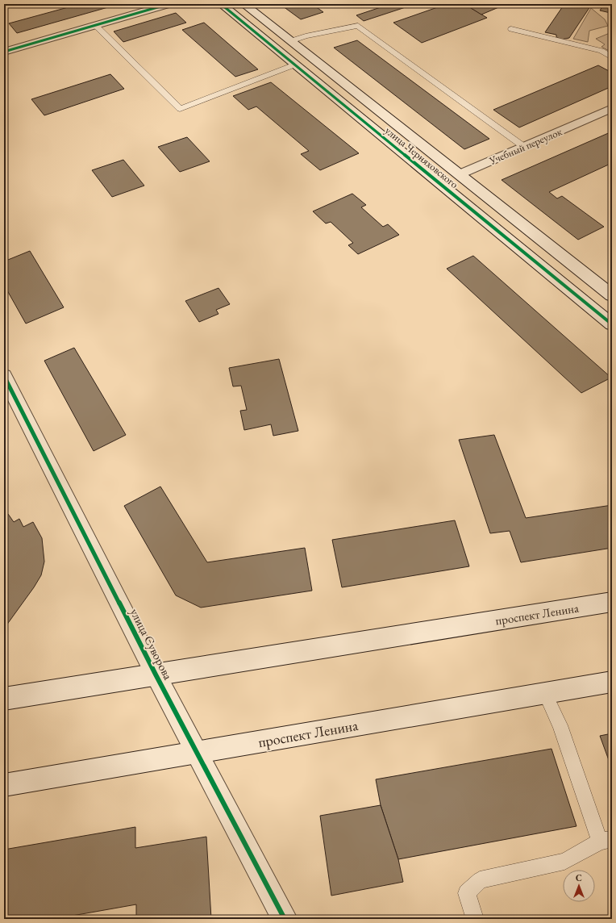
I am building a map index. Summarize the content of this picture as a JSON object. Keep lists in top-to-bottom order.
{
  "streets": {
    "street": [
      "Учебный переулок",
      "улица Черняховского",
      "проспект Ленина",
      "улица Суворова"
    ]
  },
  "crossings": [
    ["Учебный переулок", "улица Черняховского"],
    ["проспект Ленина", "улица Суворова"]
  ],
  "north": "top"
}
